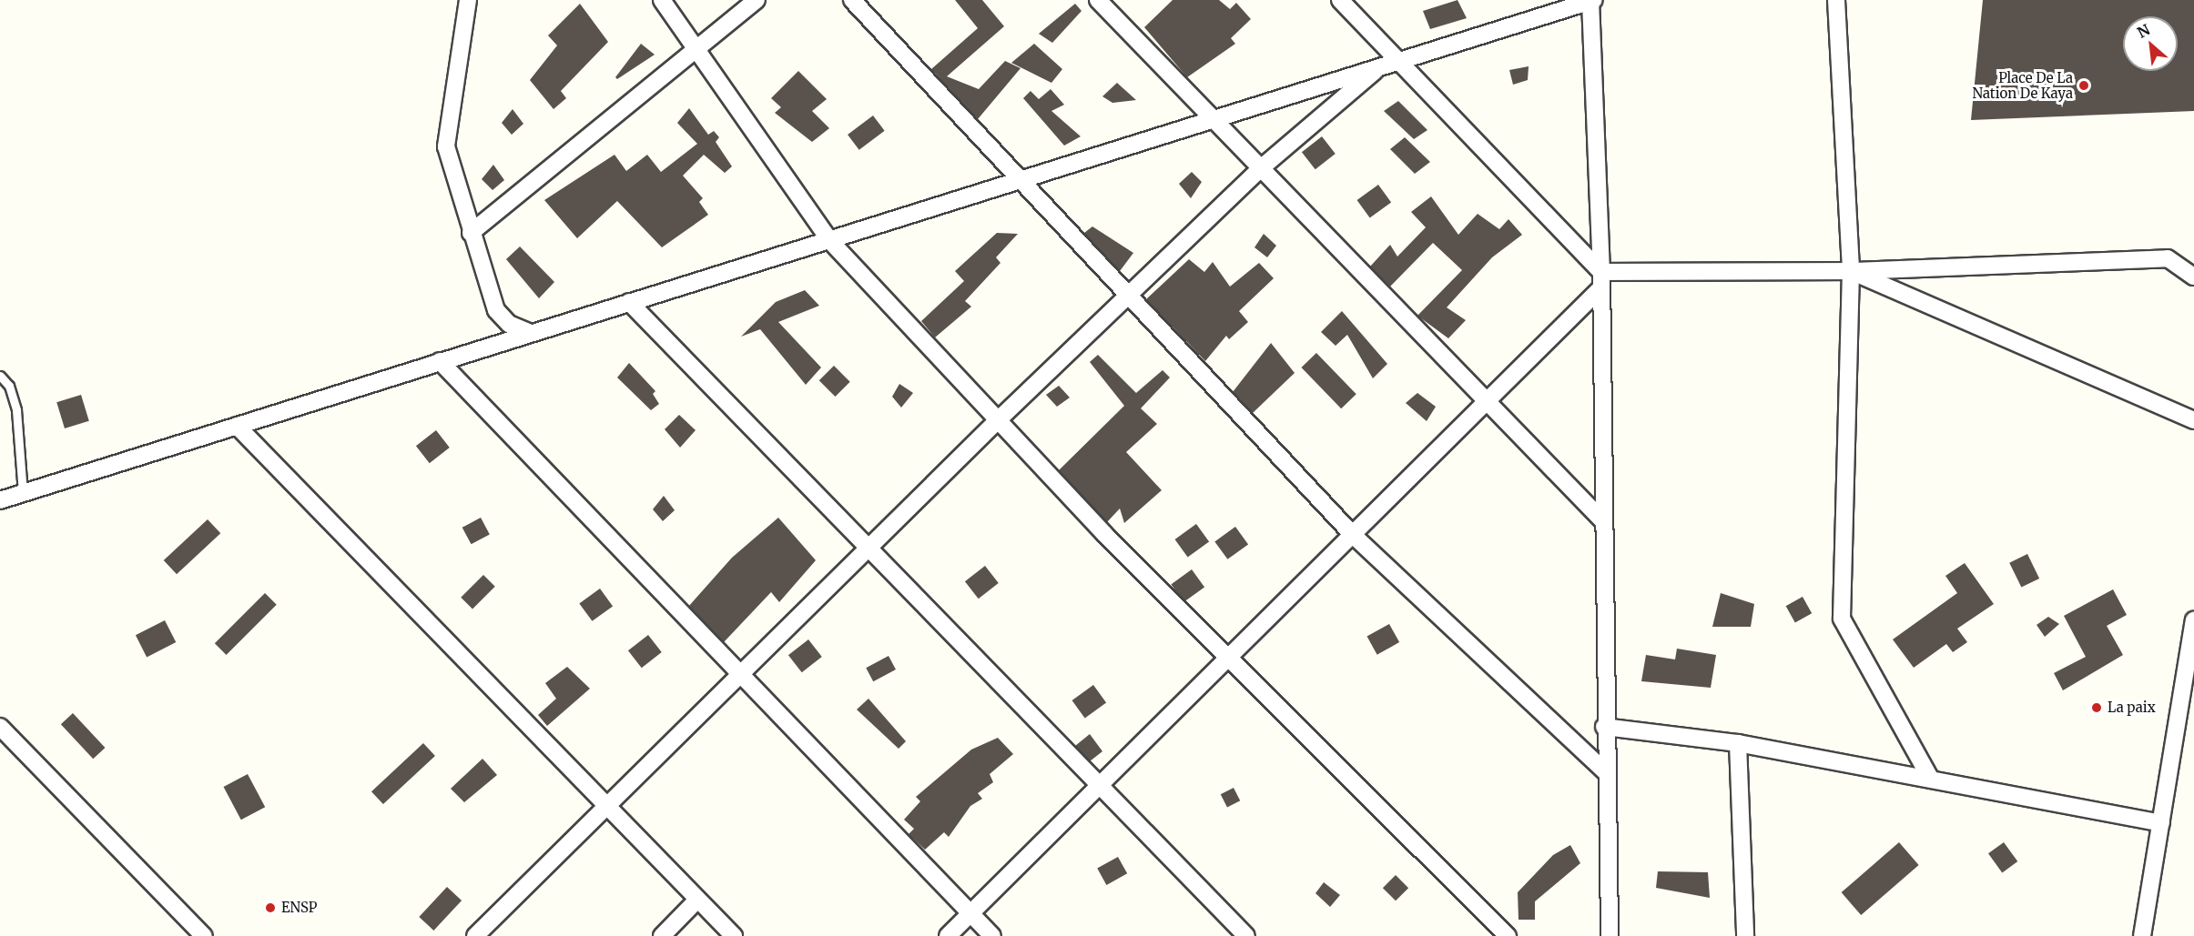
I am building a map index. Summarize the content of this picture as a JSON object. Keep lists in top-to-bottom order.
{
  "places": ["Place De La Nation De Kaya", "La paix", "ENSP"],
  "north": "top left"
}
